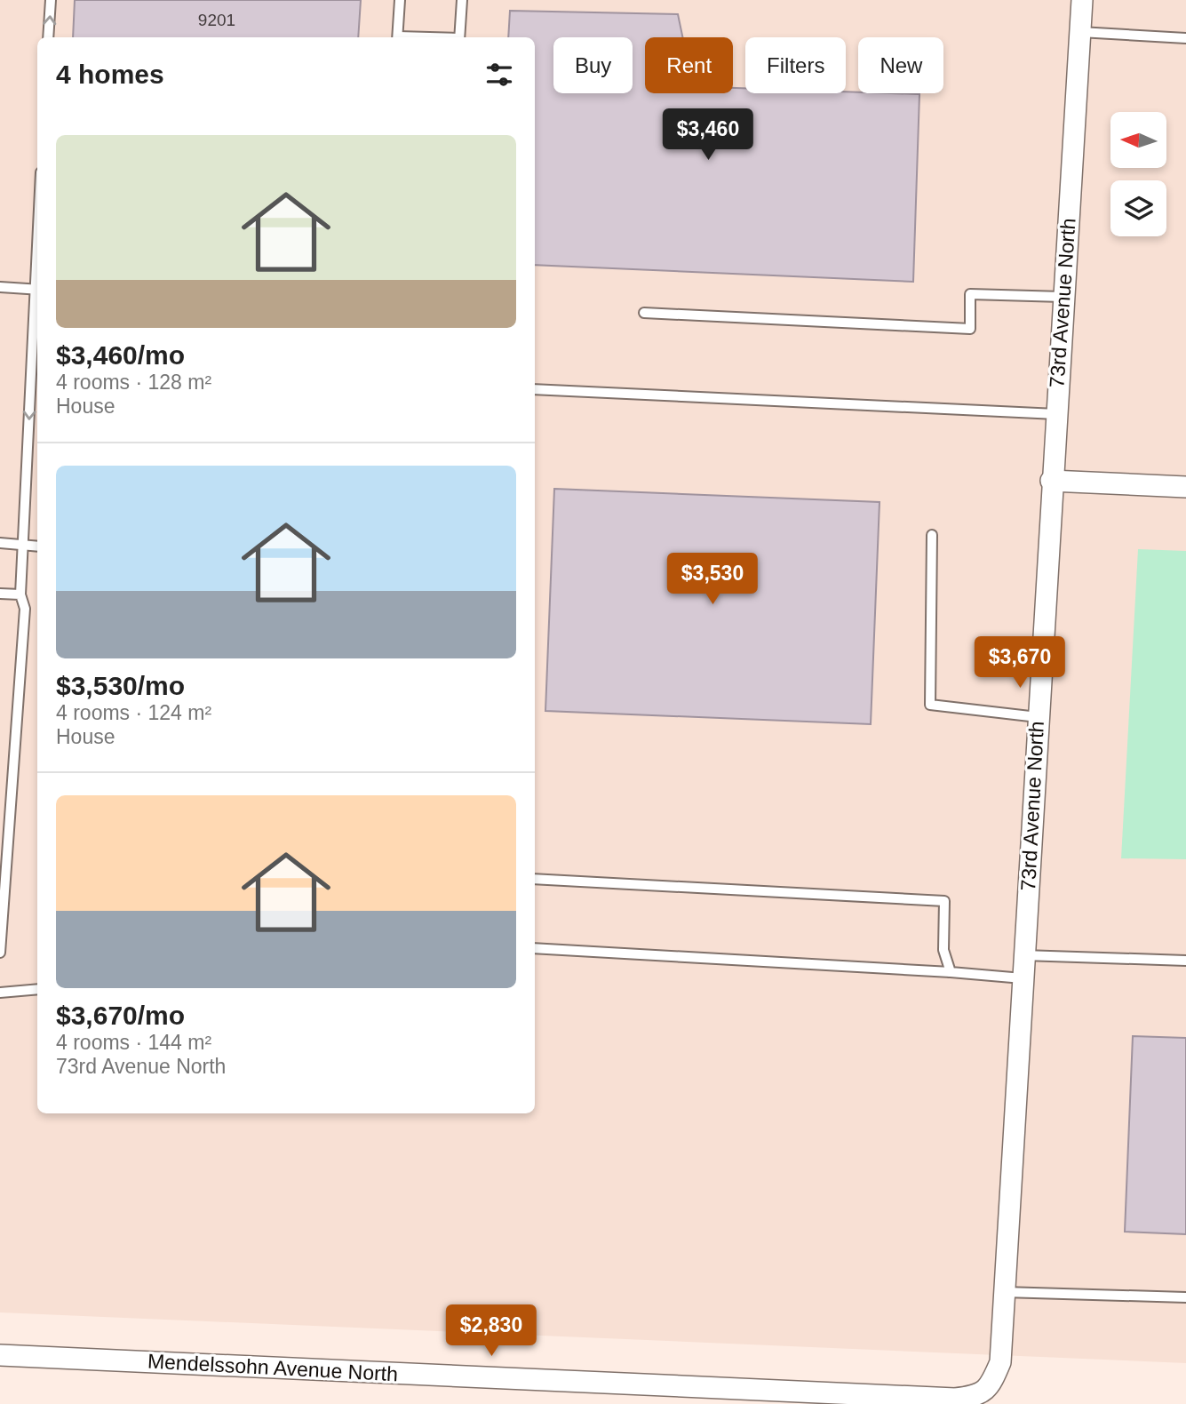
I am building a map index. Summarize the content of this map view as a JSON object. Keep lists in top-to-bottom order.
{
  "streets": {
    "street": ["73rd Avenue North", "Mendelssohn Avenue North"]
  },
  "crossings": [
    ["73rd Avenue North", "Mendelssohn Avenue North"]
  ],
  "house_numbers": ["9201"],
  "north": "left",
  "page": {
    "chip": [
      "Buy",
      "Rent",
      "Filters",
      "New"
    ],
    "heading": "4 homes",
    "price": [
      "$3,460",
      "$3,530",
      "$3,670",
      "$2,830"
    ],
    "list": [
      {
        "name": "$3,460/mo",
        "note": "4 rooms · 128 m² · House"
      },
      {
        "name": "$3,530/mo",
        "note": "4 rooms · 124 m² · House"
      },
      {
        "name": "$3,670/mo",
        "note": "4 rooms · 144 m² · 73rd Avenue North"
      }
    ]
  }
}
